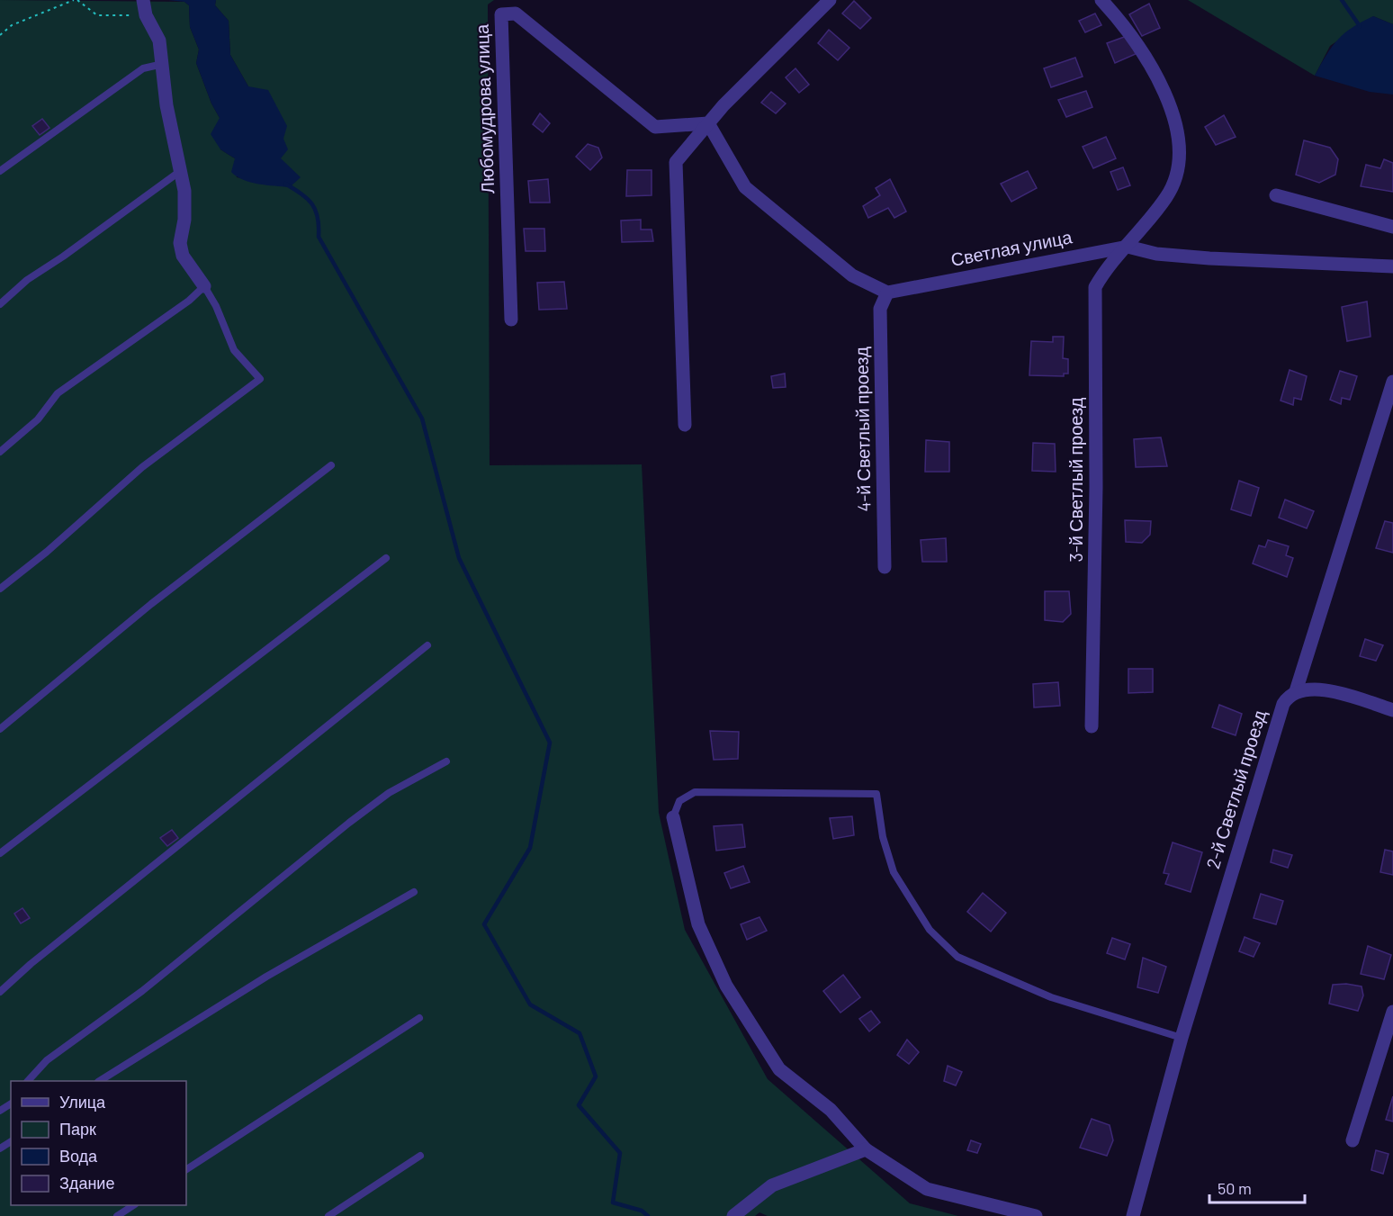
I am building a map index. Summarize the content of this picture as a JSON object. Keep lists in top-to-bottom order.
{
  "streets": {
    "street": [
      "Любомудрова улица",
      "Светлая улица",
      "4-й Светлый проезд",
      "3-й Светлый проезд",
      "2-й Светлый проезд"
    ]
  },
  "crossings": [
    ["Светлая улица", "4-й Светлый проезд"],
    ["Светлая улица", "3-й Светлый проезд"]
  ],
  "legend": [
    "Улица",
    "Парк",
    "Вода",
    "Здание"
  ],
  "scale_bar": "50 m"
}
